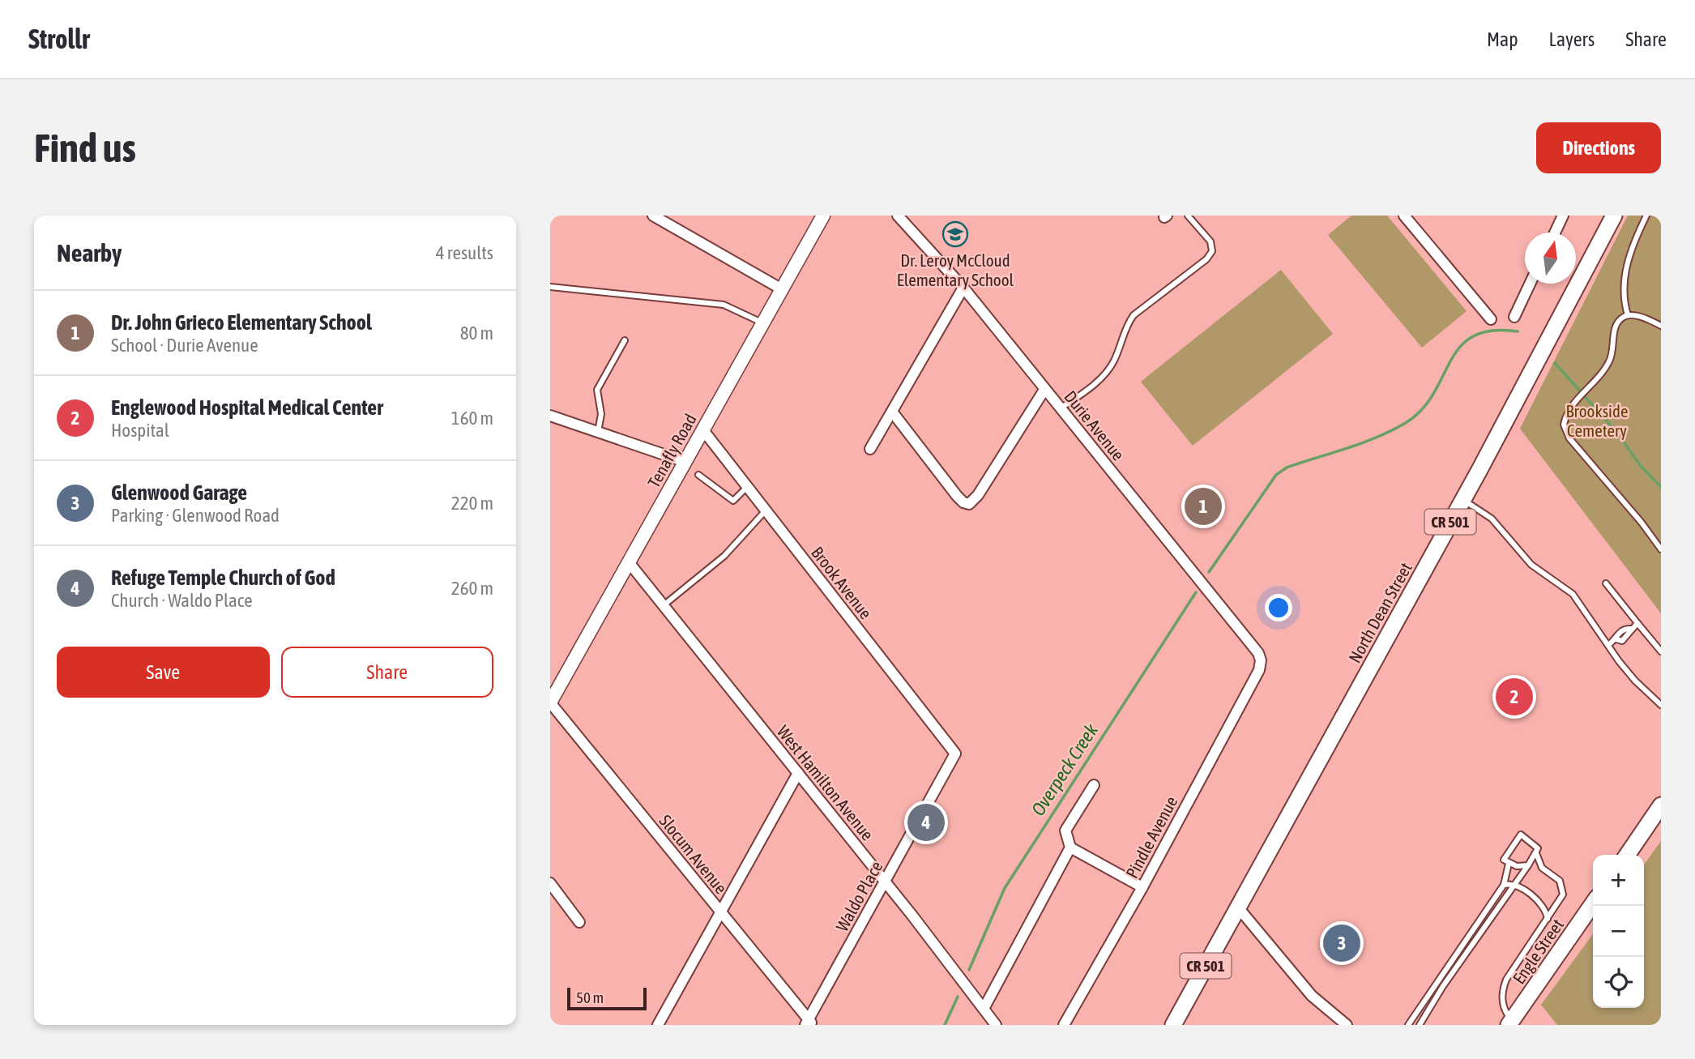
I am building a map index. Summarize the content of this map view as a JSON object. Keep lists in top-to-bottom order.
{
  "streets": {
    "main road": ["CR 501", "North Dean Street", "Engle Street"],
    "street": [
      "Durie Avenue",
      "Tenafly Road",
      "Brook Avenue",
      "West Hamilton Avenue",
      "Pindle Avenue",
      "Slocum Avenue",
      "Waldo Place"
    ]
  },
  "crossings": [
    ["Durie Avenue", "Pindle Avenue"],
    ["Tenafly Road", "Brook Avenue"],
    ["Tenafly Road", "West Hamilton Avenue"],
    ["Tenafly Road", "Slocum Avenue"],
    ["Brook Avenue", "Waldo Place"],
    ["West Hamilton Avenue", "Waldo Place"],
    ["Slocum Avenue", "Waldo Place"]
  ],
  "water": ["Overpeck Creek"],
  "parks": ["Brookside Cemetery"],
  "places": {
    "school or university": ["Dr. Leroy McCloud Elementary School"]
  },
  "scale_bar": "50 m",
  "north": "top",
  "page": {
    "header": "Strollr",
    "nav": ["Map", "Layers", "Share"],
    "buttons": [
      "Directions",
      ["Save", "Share"]
    ],
    "title": "Find us",
    "heading": ["Nearby", "4 results"],
    "list": [
      {
        "mark": "1",
        "name": "Dr. John Grieco Elementary School",
        "note": "School · Durie Avenue",
        "value": "80 m"
      },
      {
        "mark": "2",
        "name": "Englewood Hospital Medical Center",
        "note": "Hospital",
        "value": "160 m"
      },
      {
        "mark": "3",
        "name": "Glenwood Garage",
        "note": "Parking · Glenwood Road",
        "value": "220 m"
      },
      {
        "mark": "4",
        "name": "Refuge Temple Church of God",
        "note": "Church · Waldo Place",
        "value": "260 m"
      }
    ],
    "pins": [
      "1",
      "2",
      "4",
      "3"
    ],
    "map_buttons": ["+", "−"],
    "scale": "50 m"
  }
}
